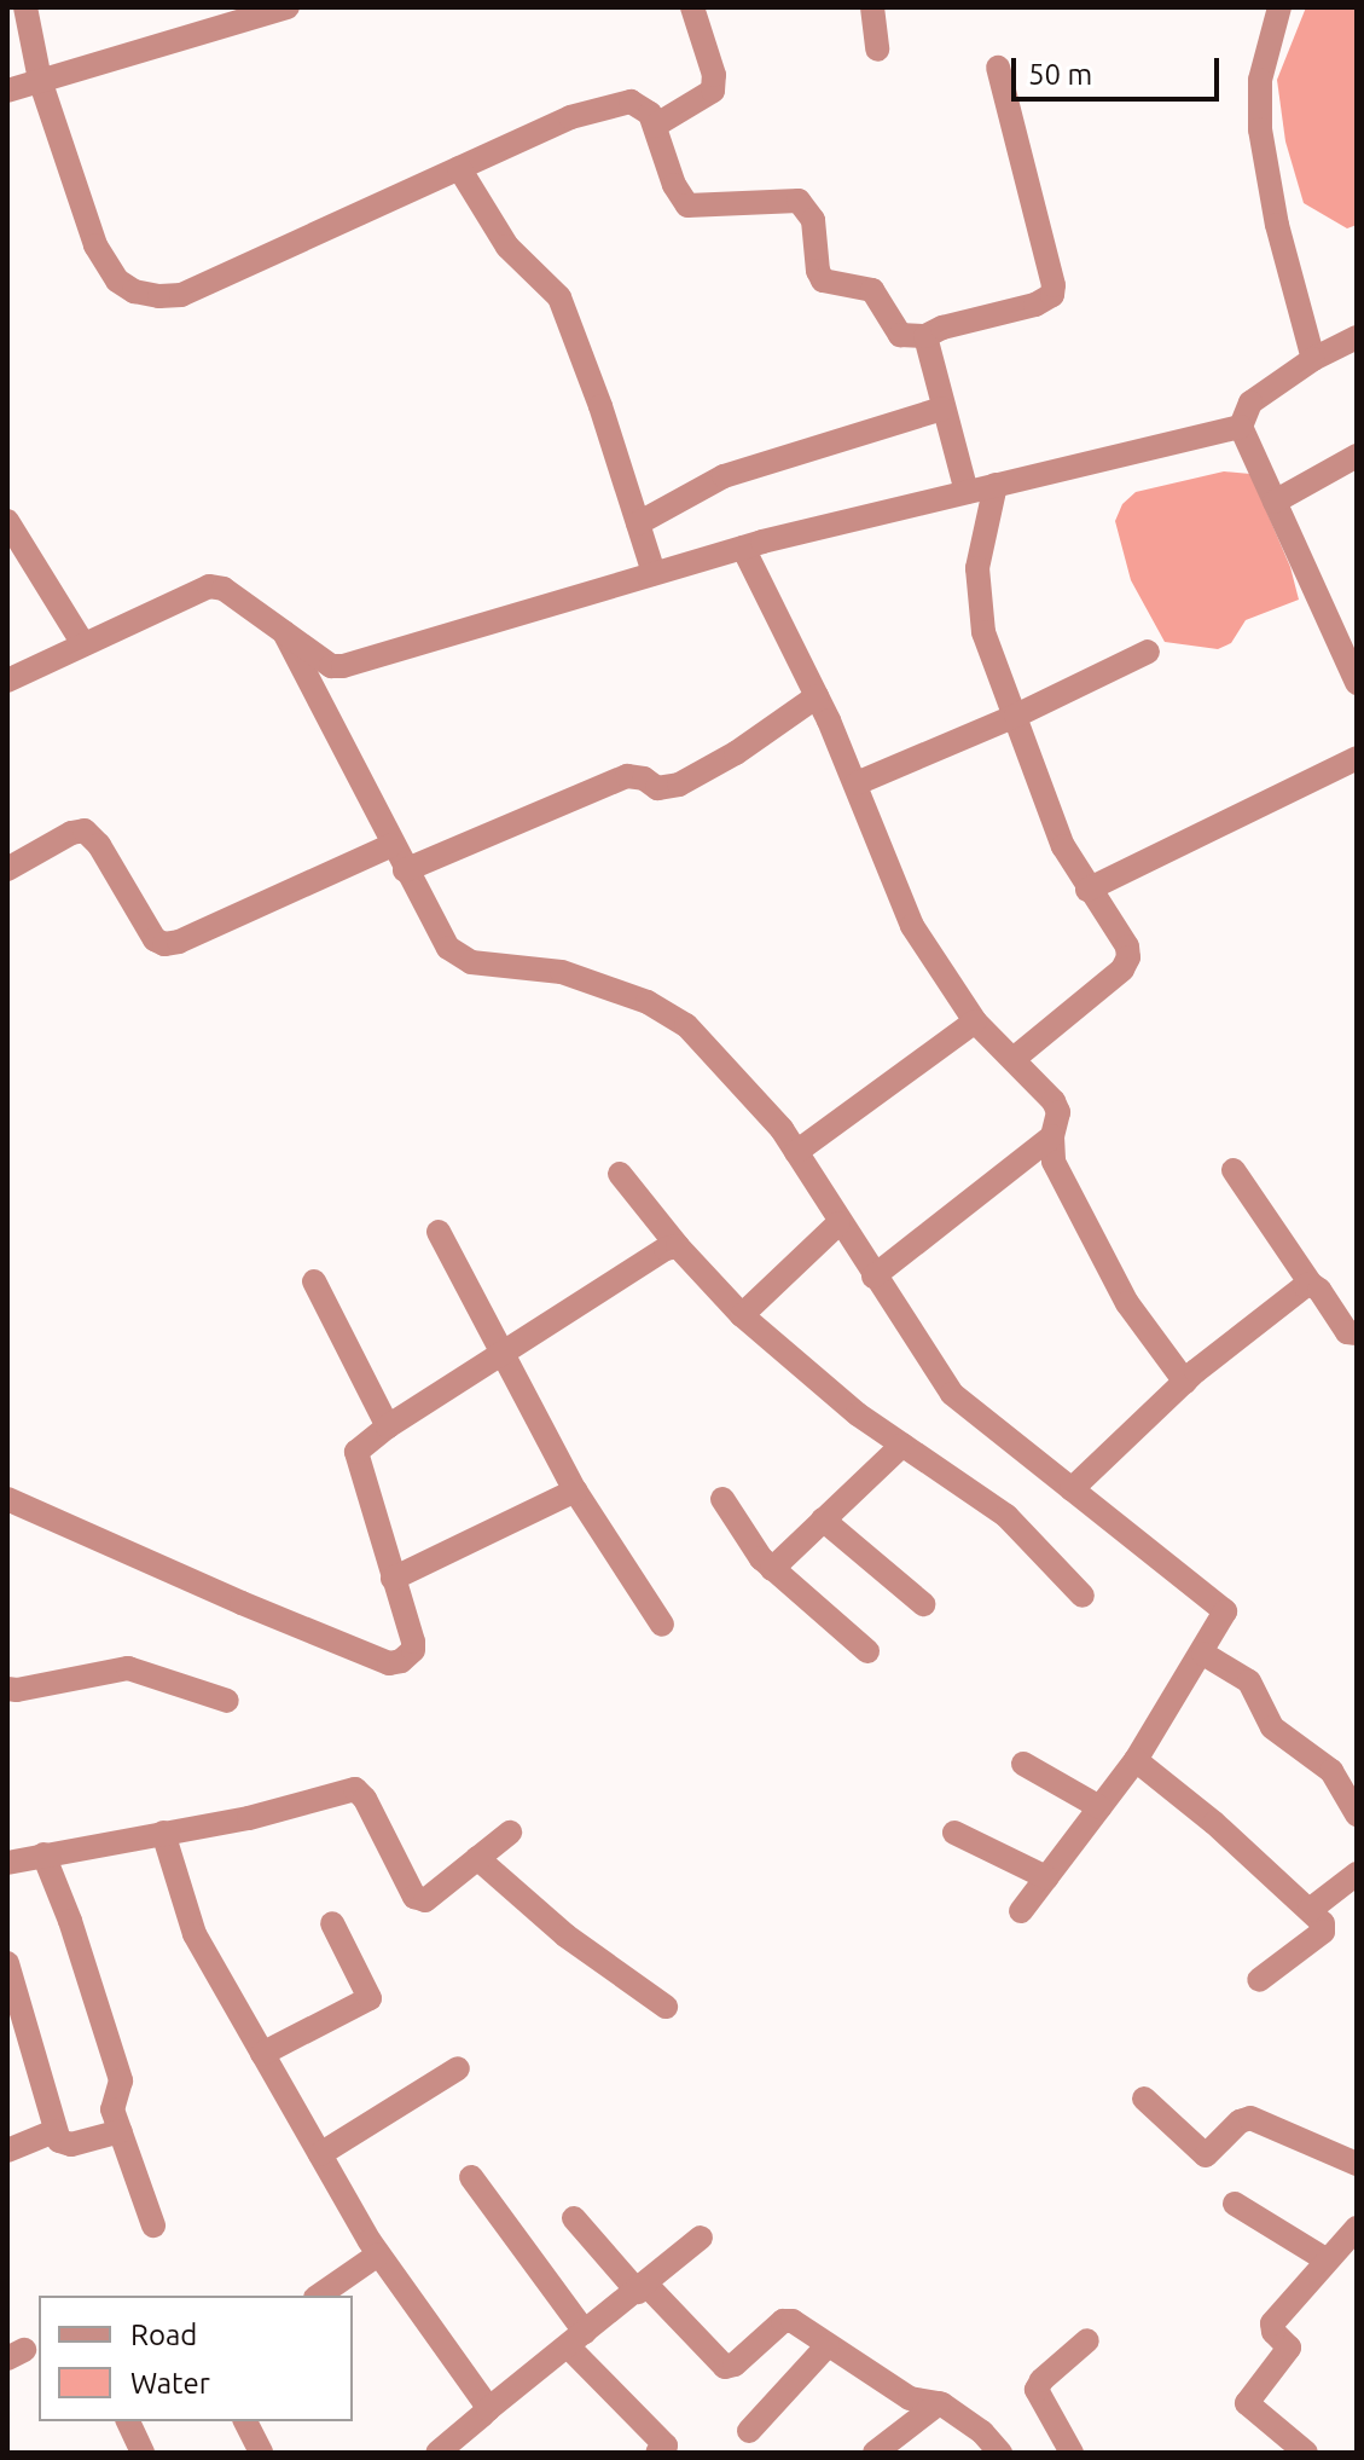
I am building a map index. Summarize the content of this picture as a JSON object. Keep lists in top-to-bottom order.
{
  "legend": ["Road", "Water"],
  "scale_bar": "50 m"
}
